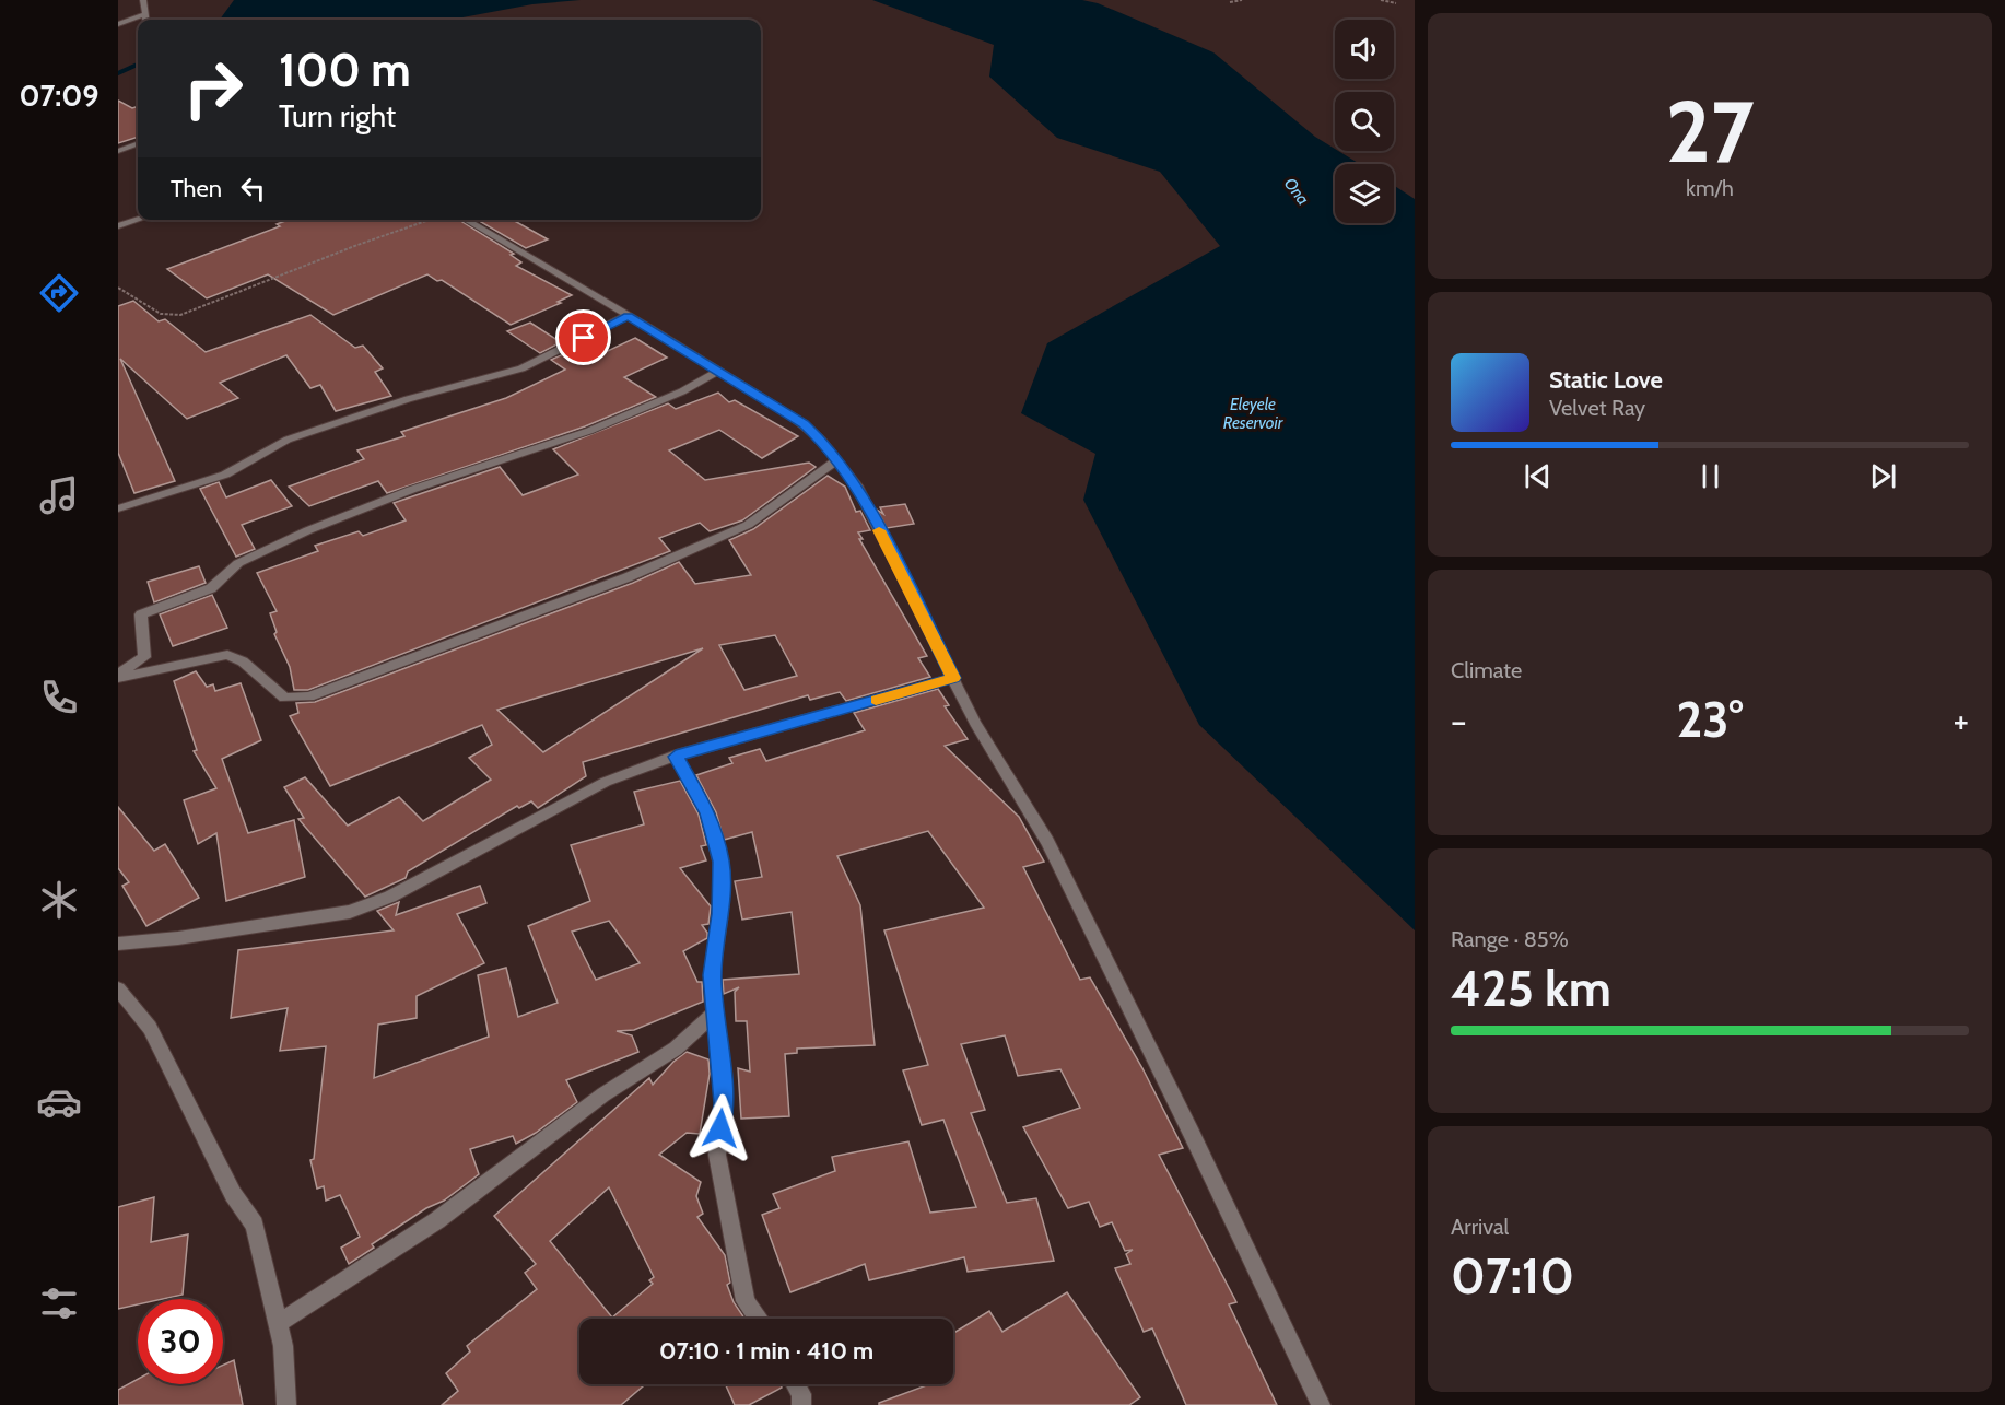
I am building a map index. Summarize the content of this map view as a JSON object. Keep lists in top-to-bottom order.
{
  "water": ["Ona", "Eleyele Reservoir"],
  "page": {
    "tabs": "07:09",
    "tile": [
      ["27", "km/h"],
      "Climate",
      ["Range · 85%", "425 km"],
      ["Arrival", "07:10"]
    ],
    "turn": ["100 m", "Turn right"],
    "then": "Then",
    "song": ["Static Love", "Velvet Ray"],
    "heat": ["−", "23°", "+"],
    "limit": "30",
    "trip": "07:10 · 1 min · 410 m"
  }
}
